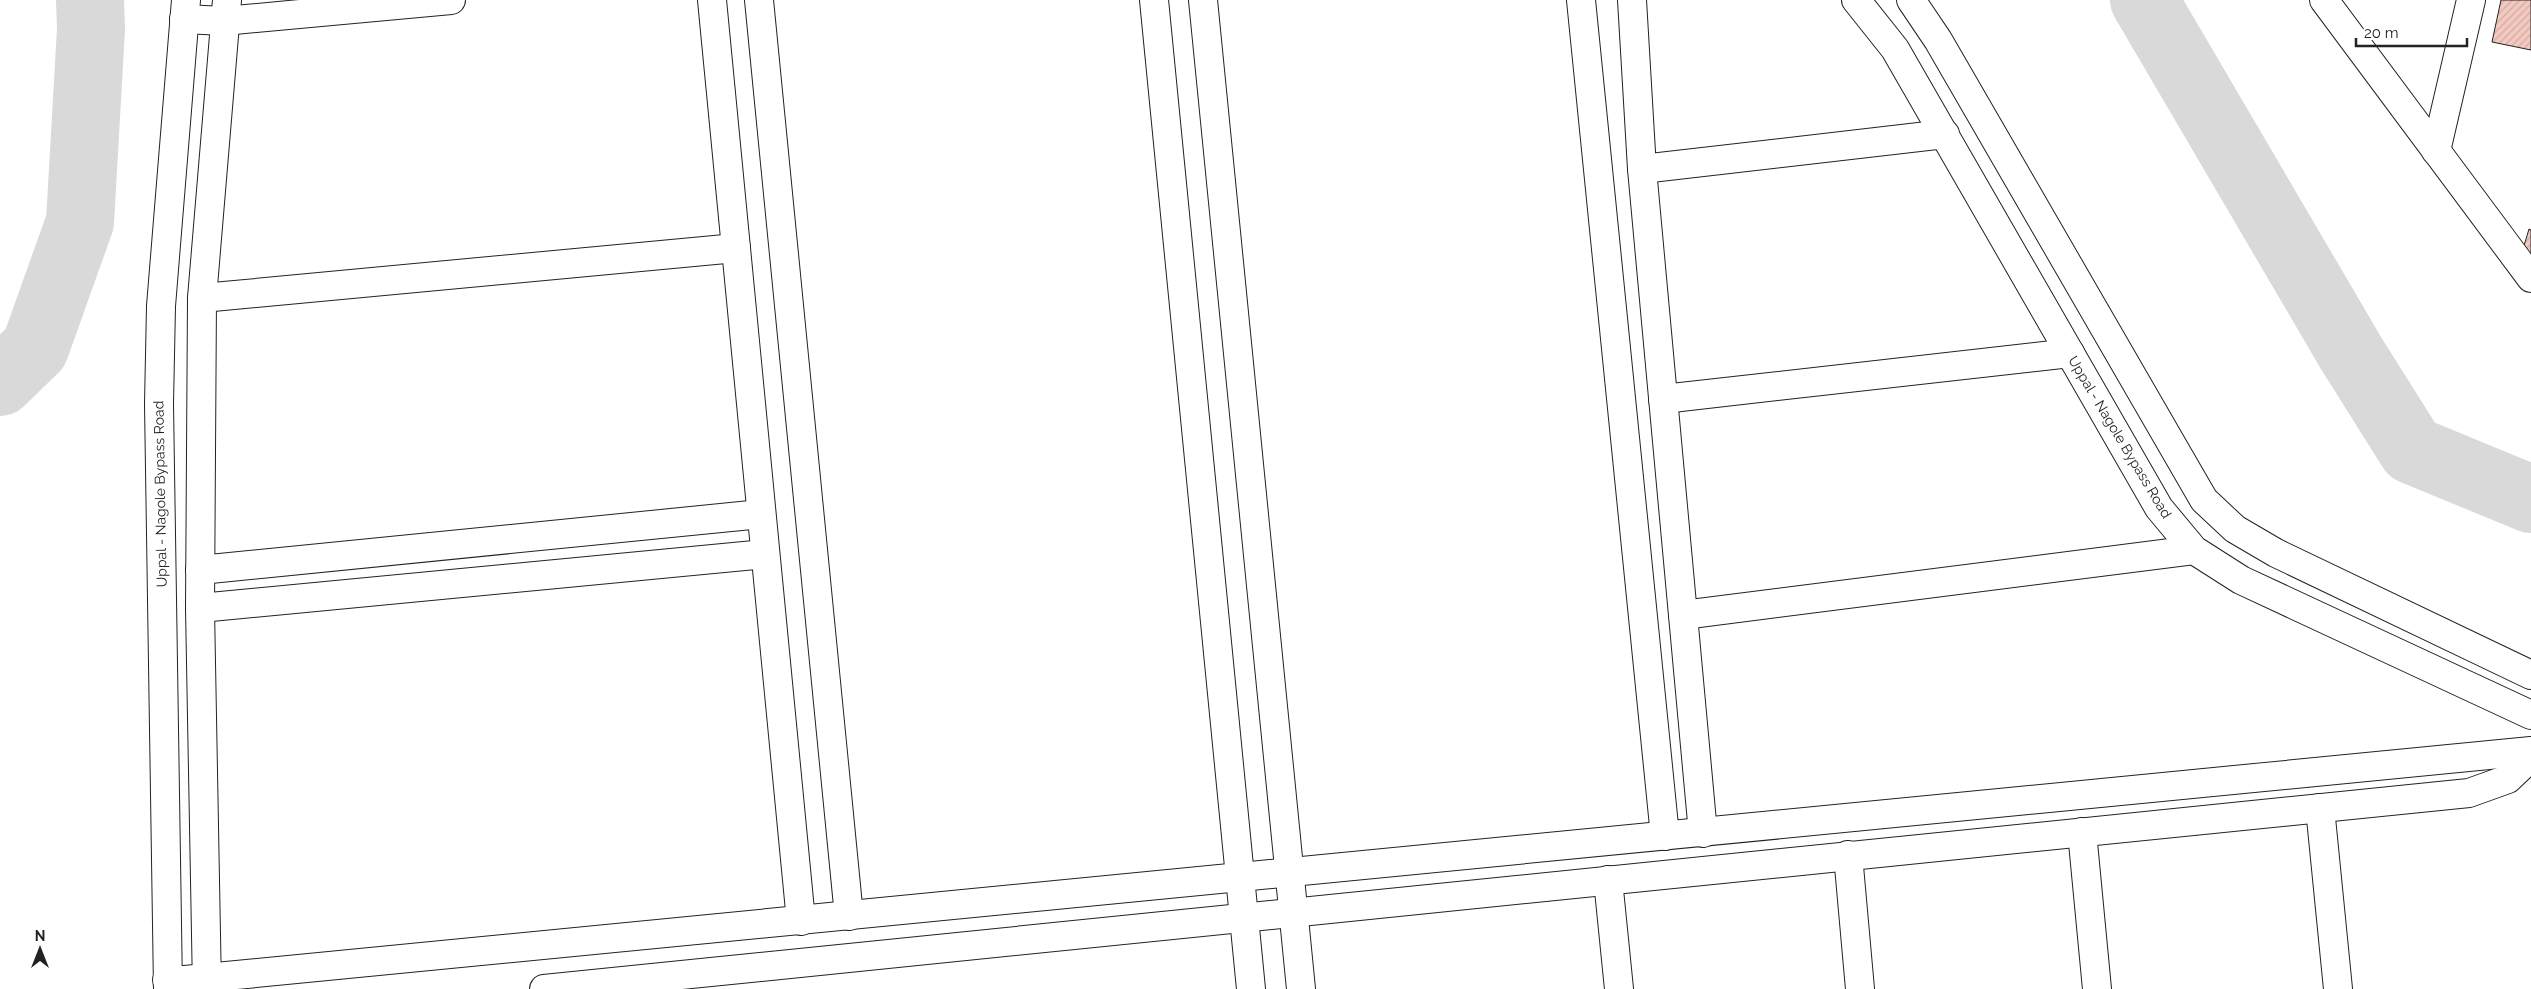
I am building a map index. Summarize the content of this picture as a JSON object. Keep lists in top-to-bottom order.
{
  "streets": {
    "street": ["Uppal - Nagole Bypass Road"]
  },
  "scale_bar": "20 m",
  "north": "top"
}
